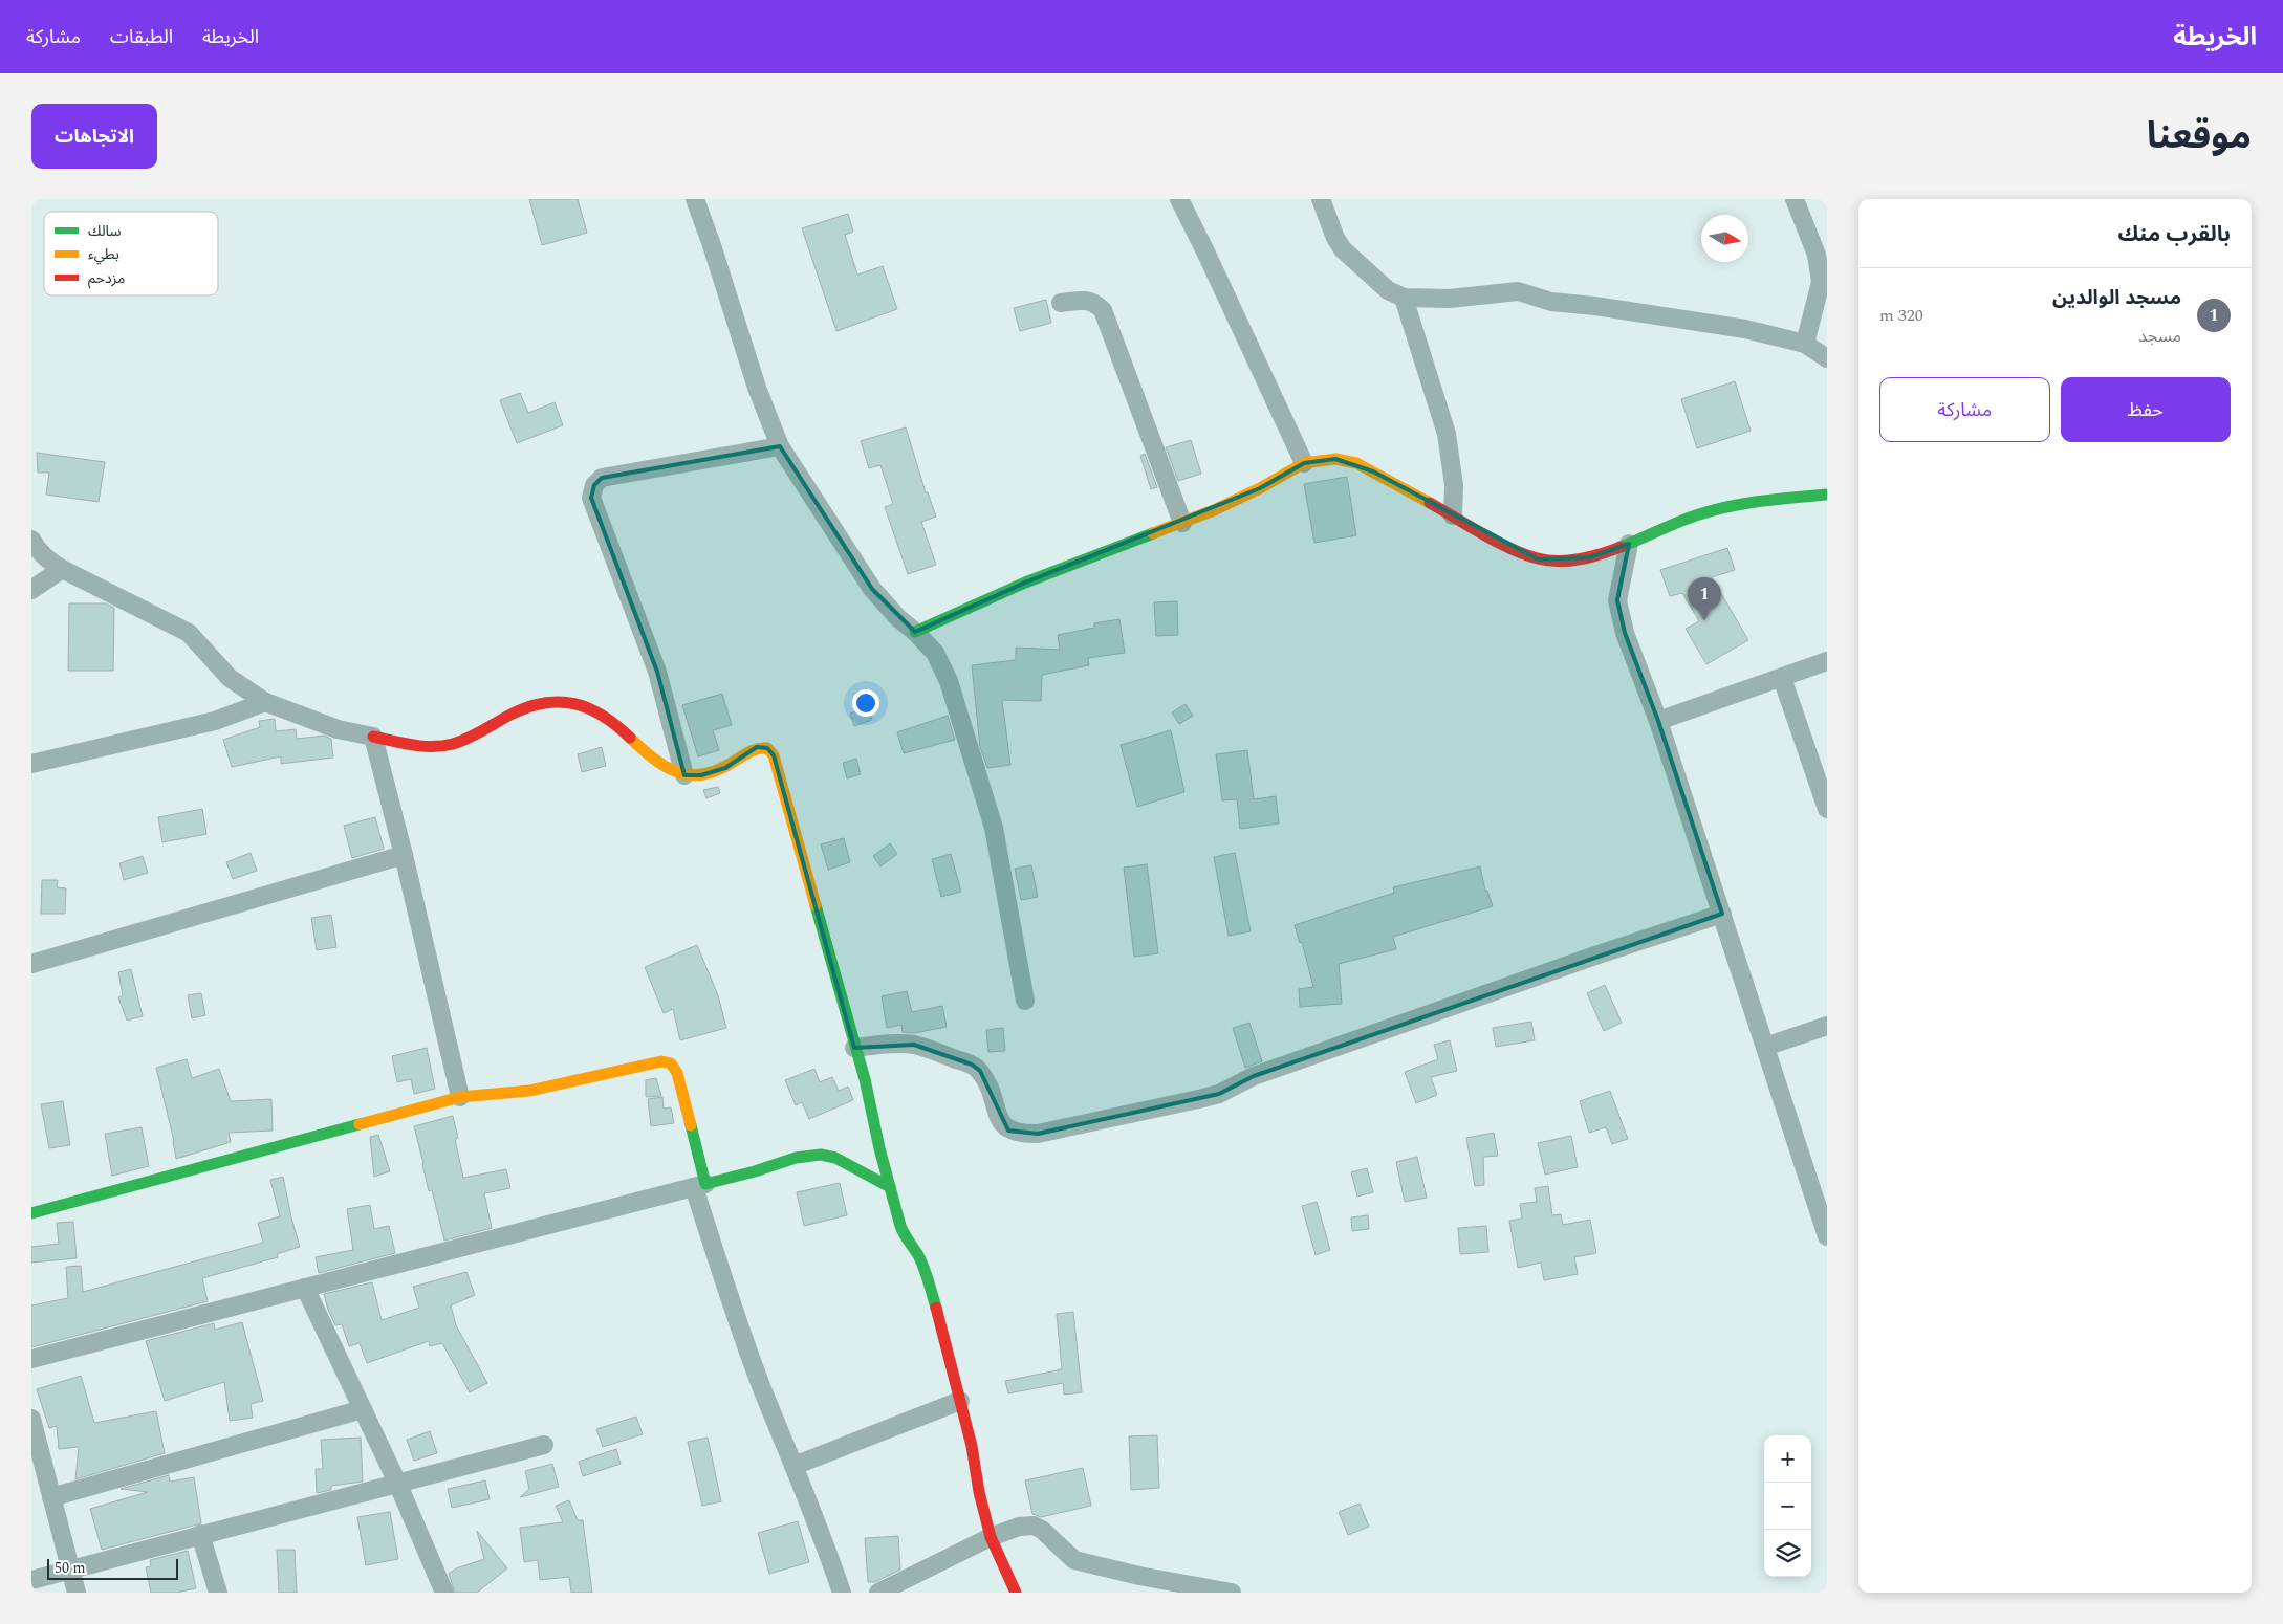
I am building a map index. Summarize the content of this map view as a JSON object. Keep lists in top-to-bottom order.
{
  "legend": ["سالك", "بطيء", "مزدحم"],
  "scale_bar": "50 m",
  "north": "right",
  "page": {
    "header": "الخريطة",
    "nav": ["الخريطة", "الطبقات", "مشاركة"],
    "title": "موقعنا",
    "buttons": [
      "الاتجاهات",
      ["حفظ", "مشاركة"]
    ],
    "heading": "بالقرب منك",
    "list": [
      {
        "mark": "1",
        "name": "مسجد الوالدين",
        "note": "مسجد",
        "value": "320 m"
      }
    ],
    "pins": "1",
    "map_buttons": ["+", "−"],
    "scale": "50 m"
  }
}
